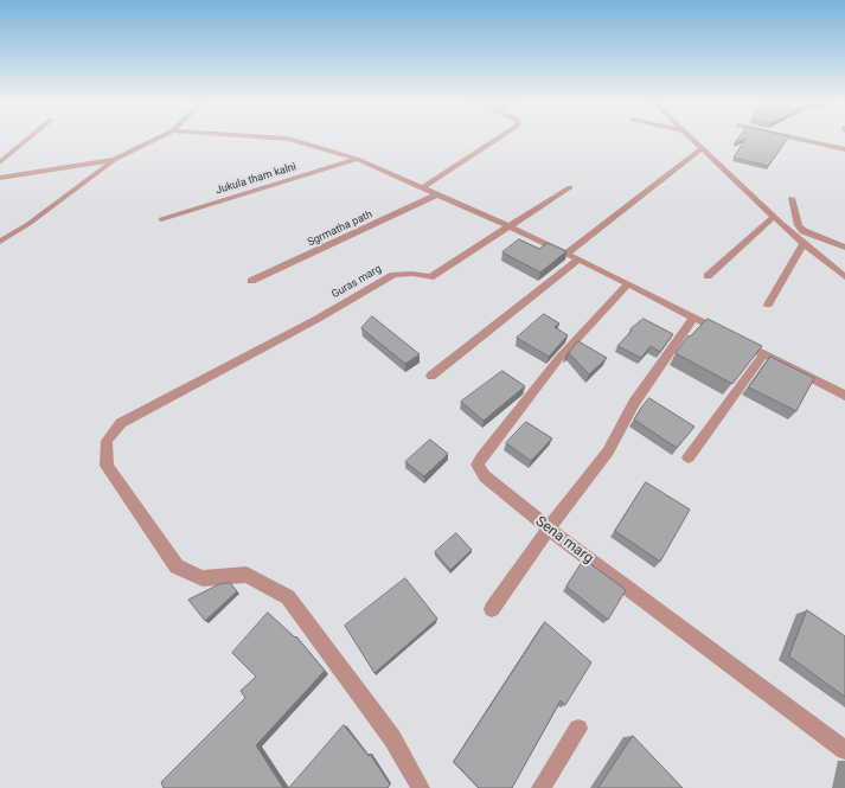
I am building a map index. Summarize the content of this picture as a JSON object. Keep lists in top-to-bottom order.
{
  "streets": {
    "street": [
      "Jukula tham kalni",
      "Sgrmatha path",
      "Guras marg",
      "Sena marg"
    ]
  }
}
